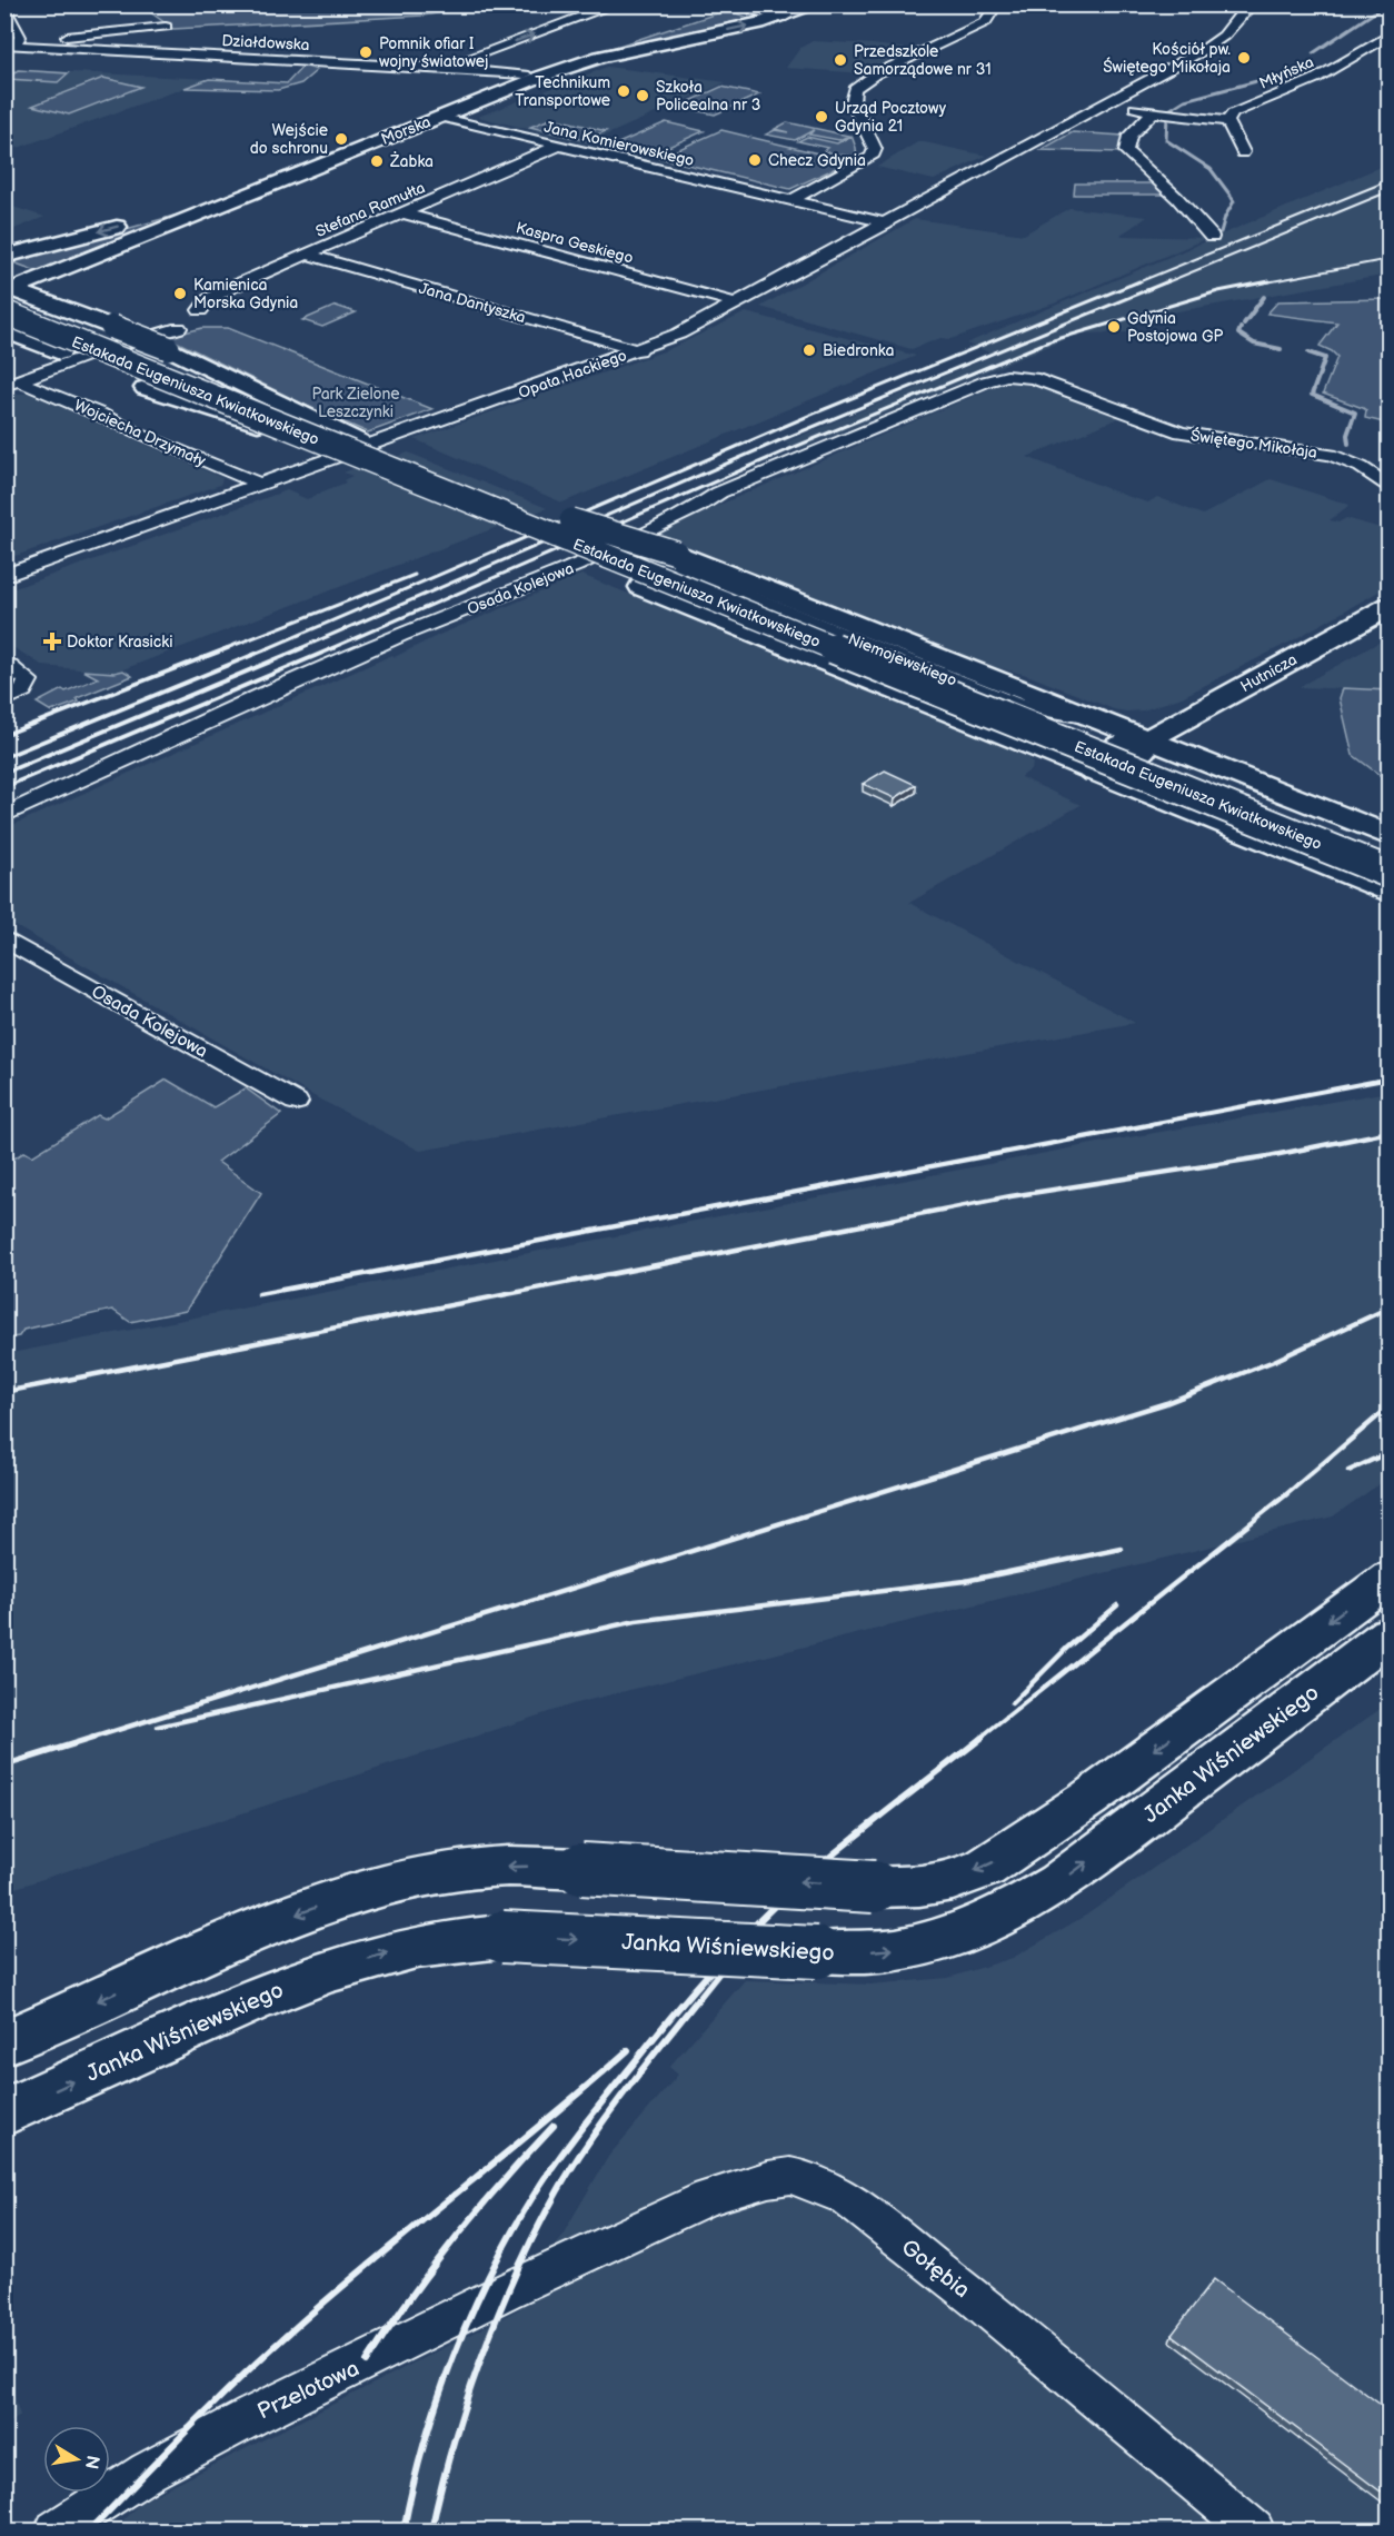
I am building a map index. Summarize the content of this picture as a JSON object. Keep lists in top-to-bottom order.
{
  "streets": {
    "main road": [
      "Morska",
      "Estakada Eugeniusza Kwiatkowskiego",
      "Hutnicza",
      "Janka Wiśniewskiego"
    ],
    "street": [
      "Działdowska",
      "Młyńska",
      "Jana Komierowskiego",
      "Stefana Ramułta",
      "Kaspra Geskiego",
      "Jana Dantyszka",
      "Opata Hackiego",
      "Wojciecha Drzymały",
      "Świętego Mikołaja",
      "Osada Kolejowa",
      "Niemojewskiego",
      "Gołębia",
      "Przelotowa"
    ]
  },
  "crossings": [
    ["Działdowska", "Morska"],
    ["Morska", "Jana Komierowskiego"],
    ["Morska", "Estakada Eugeniusza Kwiatkowskiego"],
    ["Jana Komierowskiego", "Stefana Ramułta"],
    ["Jana Komierowskiego", "Opata Hackiego"],
    ["Stefana Ramułta", "Kaspra Geskiego"],
    ["Stefana Ramułta", "Jana Dantyszka"],
    ["Kaspra Geskiego", "Opata Hackiego"],
    ["Jana Dantyszka", "Opata Hackiego"],
    ["Opata Hackiego", "Wojciecha Drzymały"],
    ["Świętego Mikołaja", "Osada Kolejowa"],
    ["Osada Kolejowa", "Niemojewskiego"],
    ["Gołębia", "Przelotowa"]
  ],
  "parks": ["Park Zielone Leszczynki"],
  "places": {
    "other": [
      "Pomnik ofiar I wojny światowej",
      "Kościół pw. Świętego Mikołaja",
      "Przedszkole Samorządowe nr 31",
      "Technikum Transportowe",
      "Szkoła Policealna nr 3",
      "Urząd Pocztowy Gdynia 21",
      "Wejście do schronu",
      "Checz Gdynia",
      "Żabka",
      "Kamienica Morska Gdynia",
      "Gdynia Postojowa GP",
      "Biedronka"
    ],
    "health": ["Doktor Krasicki"]
  },
  "north": "right"
}
